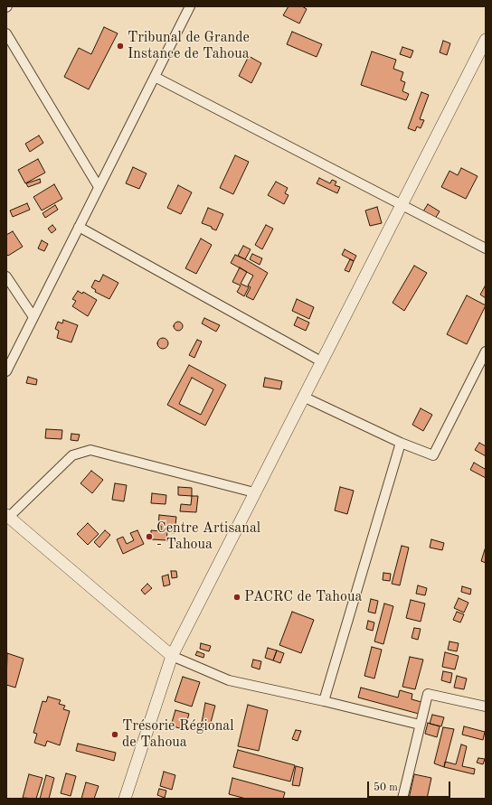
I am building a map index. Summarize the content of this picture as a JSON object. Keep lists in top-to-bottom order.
{
  "places": [
    "Tribunal de Grande Instance de Tahoua",
    "Centre Artisanal - Tahoua",
    "PACRC de Tahoua",
    "Trésorie Régional de Tahoua"
  ],
  "scale_bar": "50 m"
}
